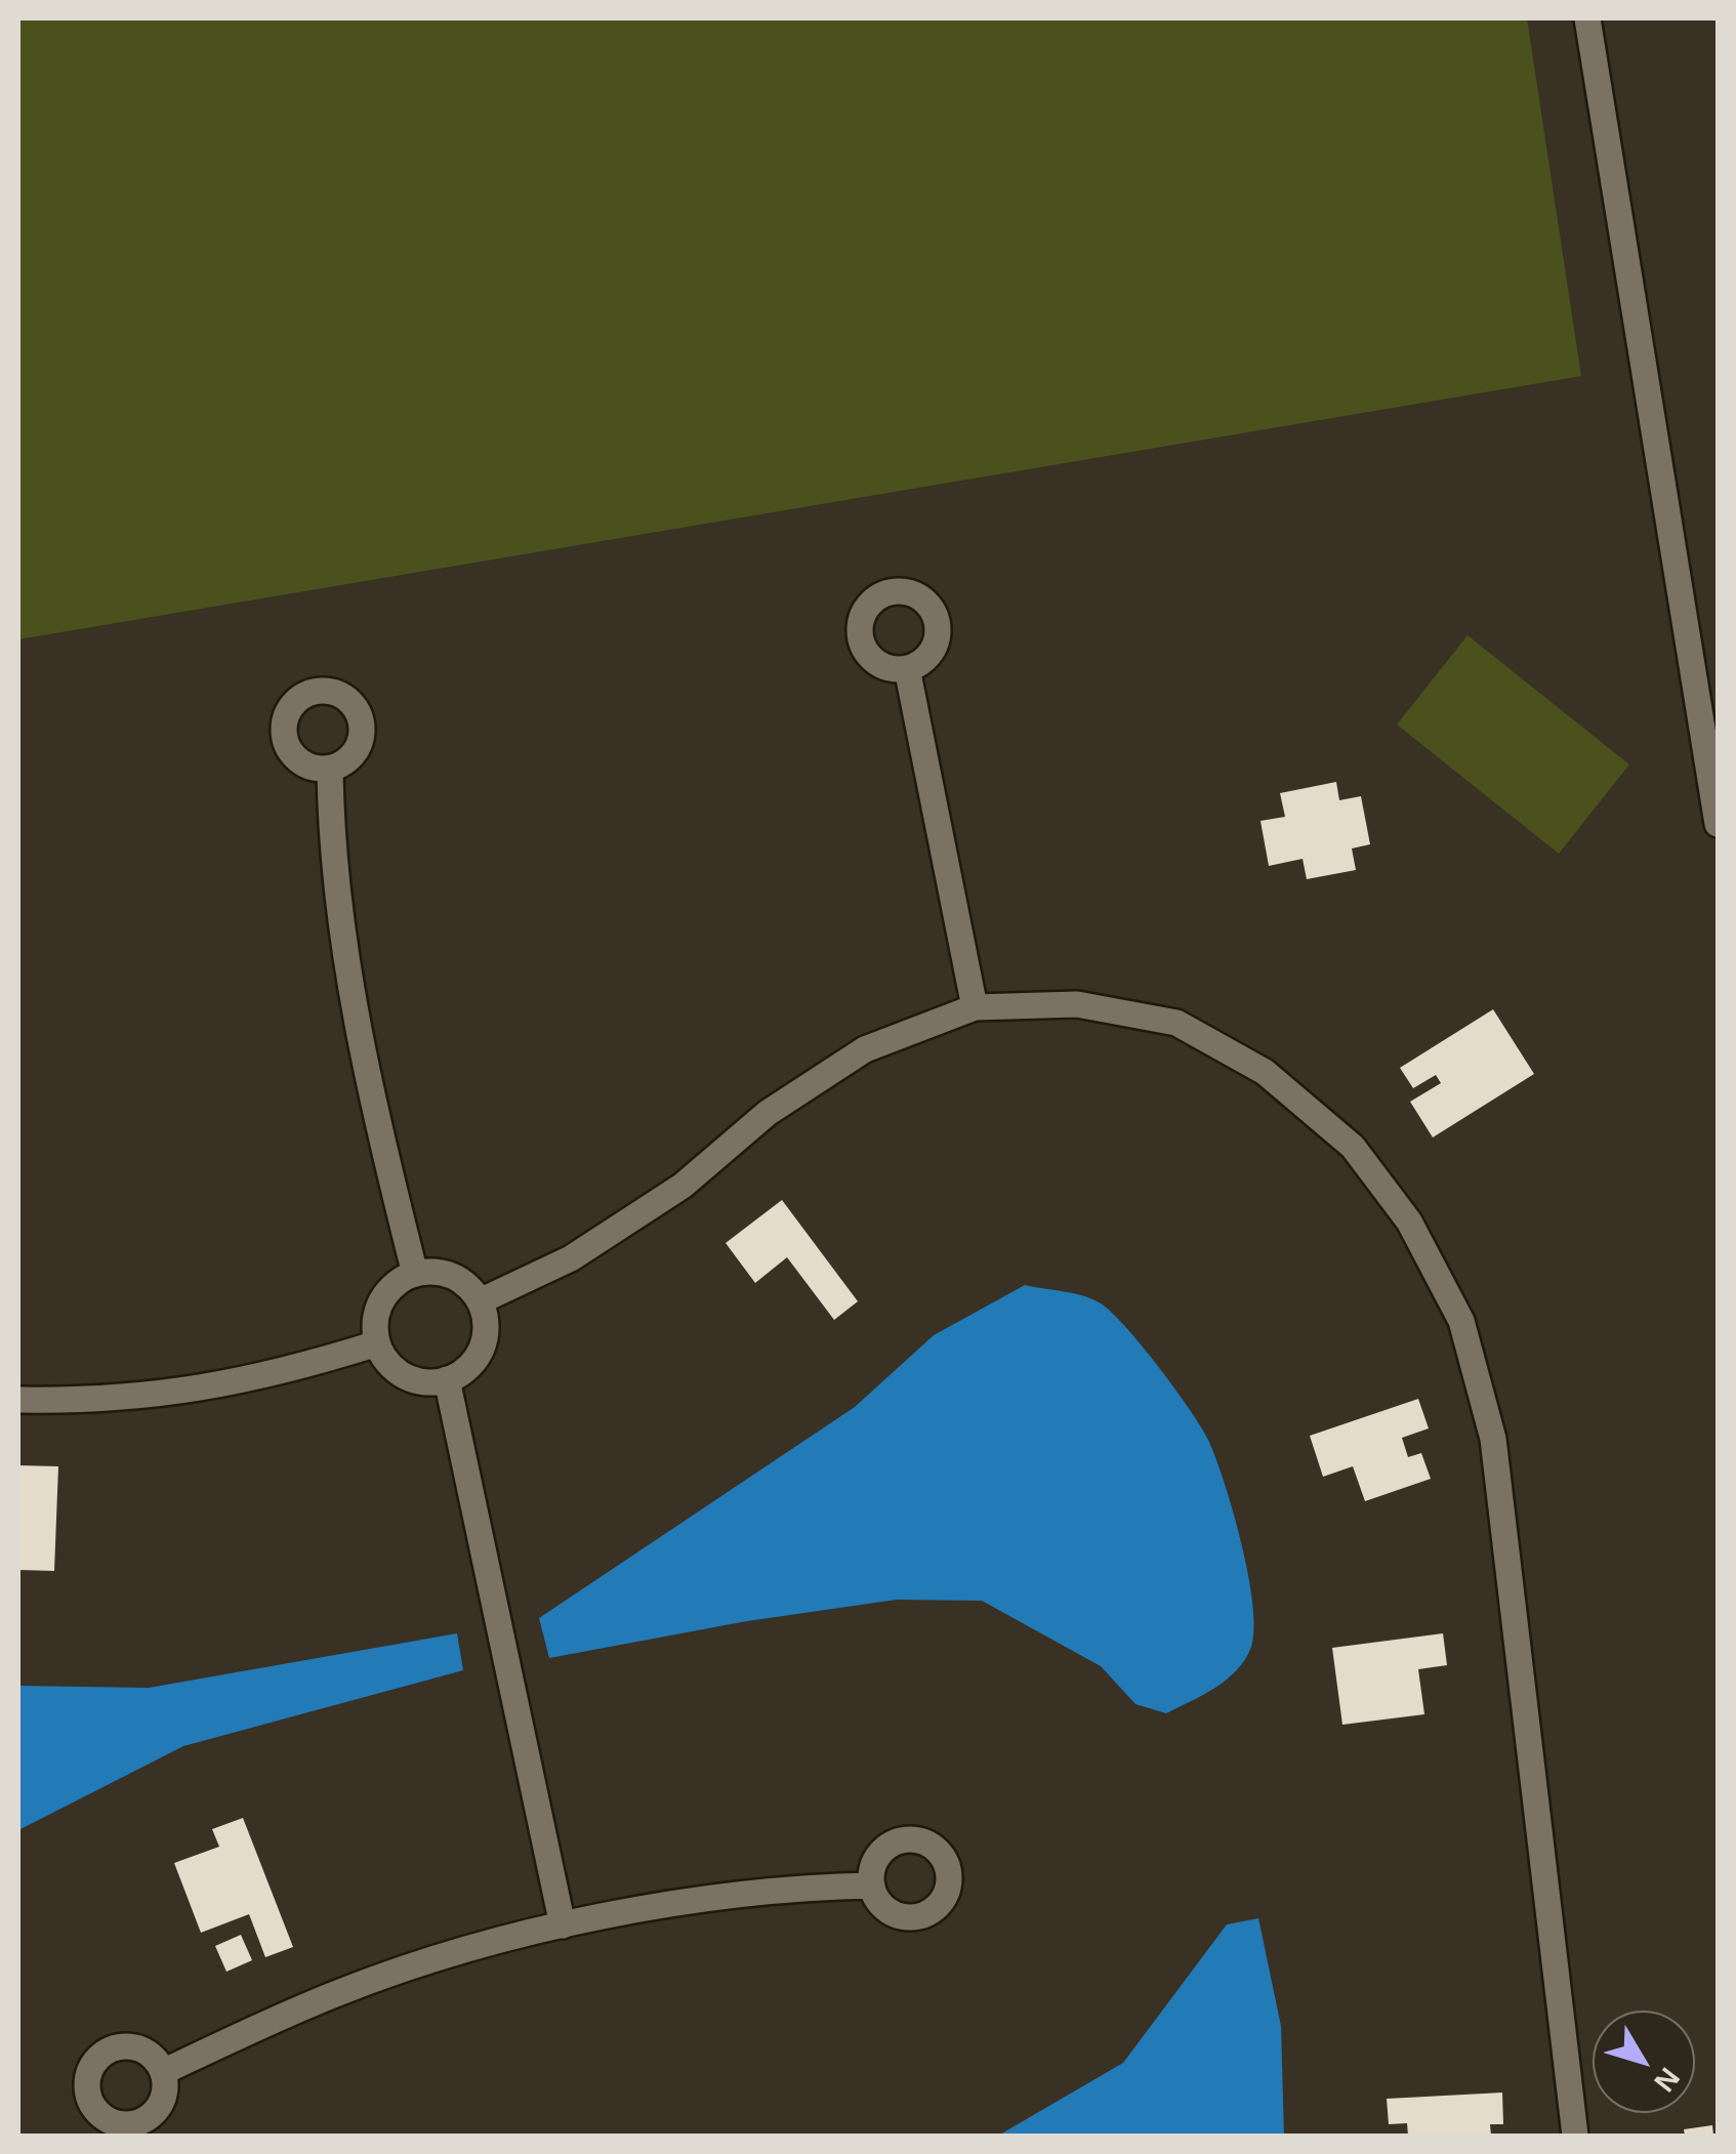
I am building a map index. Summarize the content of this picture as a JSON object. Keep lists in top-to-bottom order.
{
  "north": "bottom right"
}
